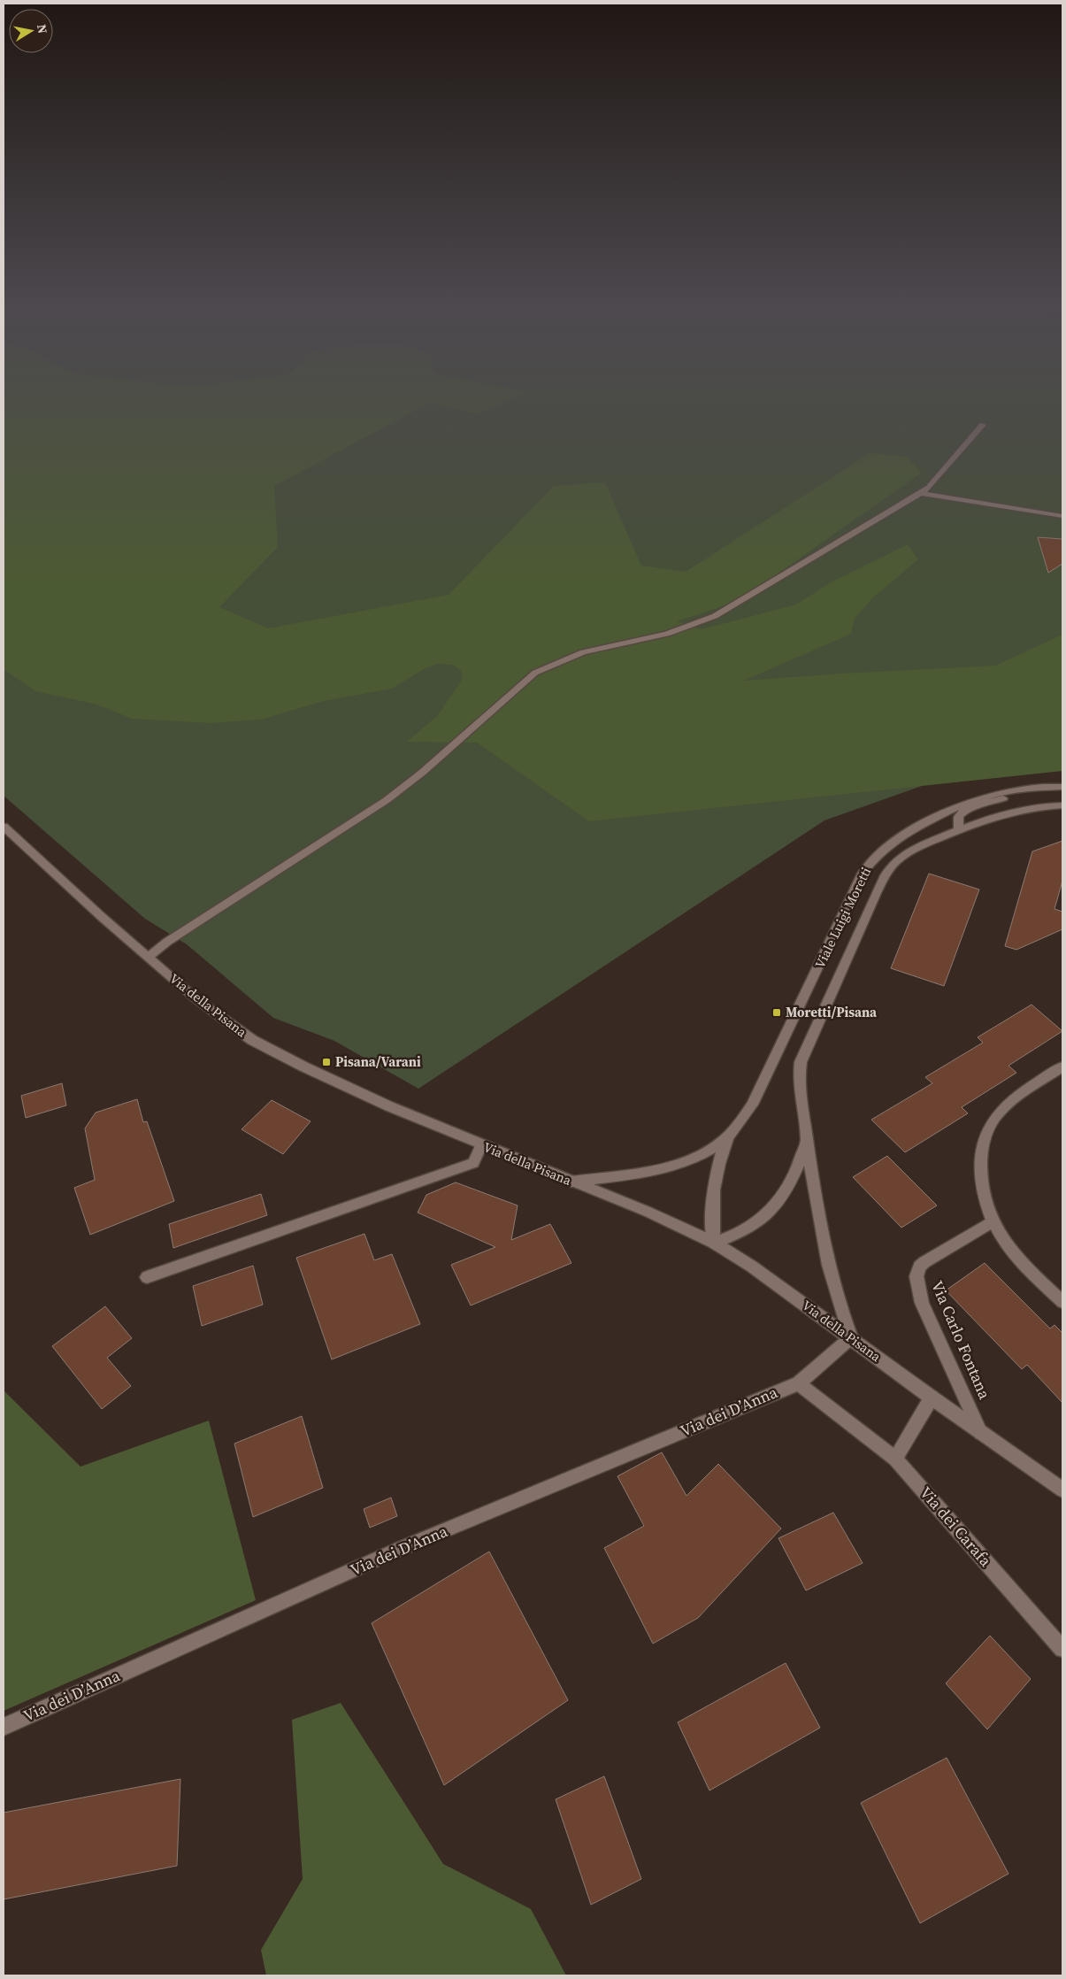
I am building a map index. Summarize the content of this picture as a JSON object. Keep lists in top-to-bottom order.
{
  "streets": {
    "street": [
      "Viale Luigi Moretti",
      "Via della Pisana",
      "Via Carlo Fontana",
      "Via dei D’Anna",
      "Via dei Carafa"
    ]
  },
  "crossings": [
    ["Viale Luigi Moretti", "Via della Pisana"],
    ["Viale Luigi Moretti", "Via dei D’Anna"],
    ["Via della Pisana", "Via Carlo Fontana"],
    ["Via della Pisana", "Via dei D’Anna"],
    ["Via dei D’Anna", "Via dei Carafa"]
  ],
  "places": {
    "transit": ["Moretti/Pisana", "Pisana/Varani"]
  },
  "north": "right"
}
